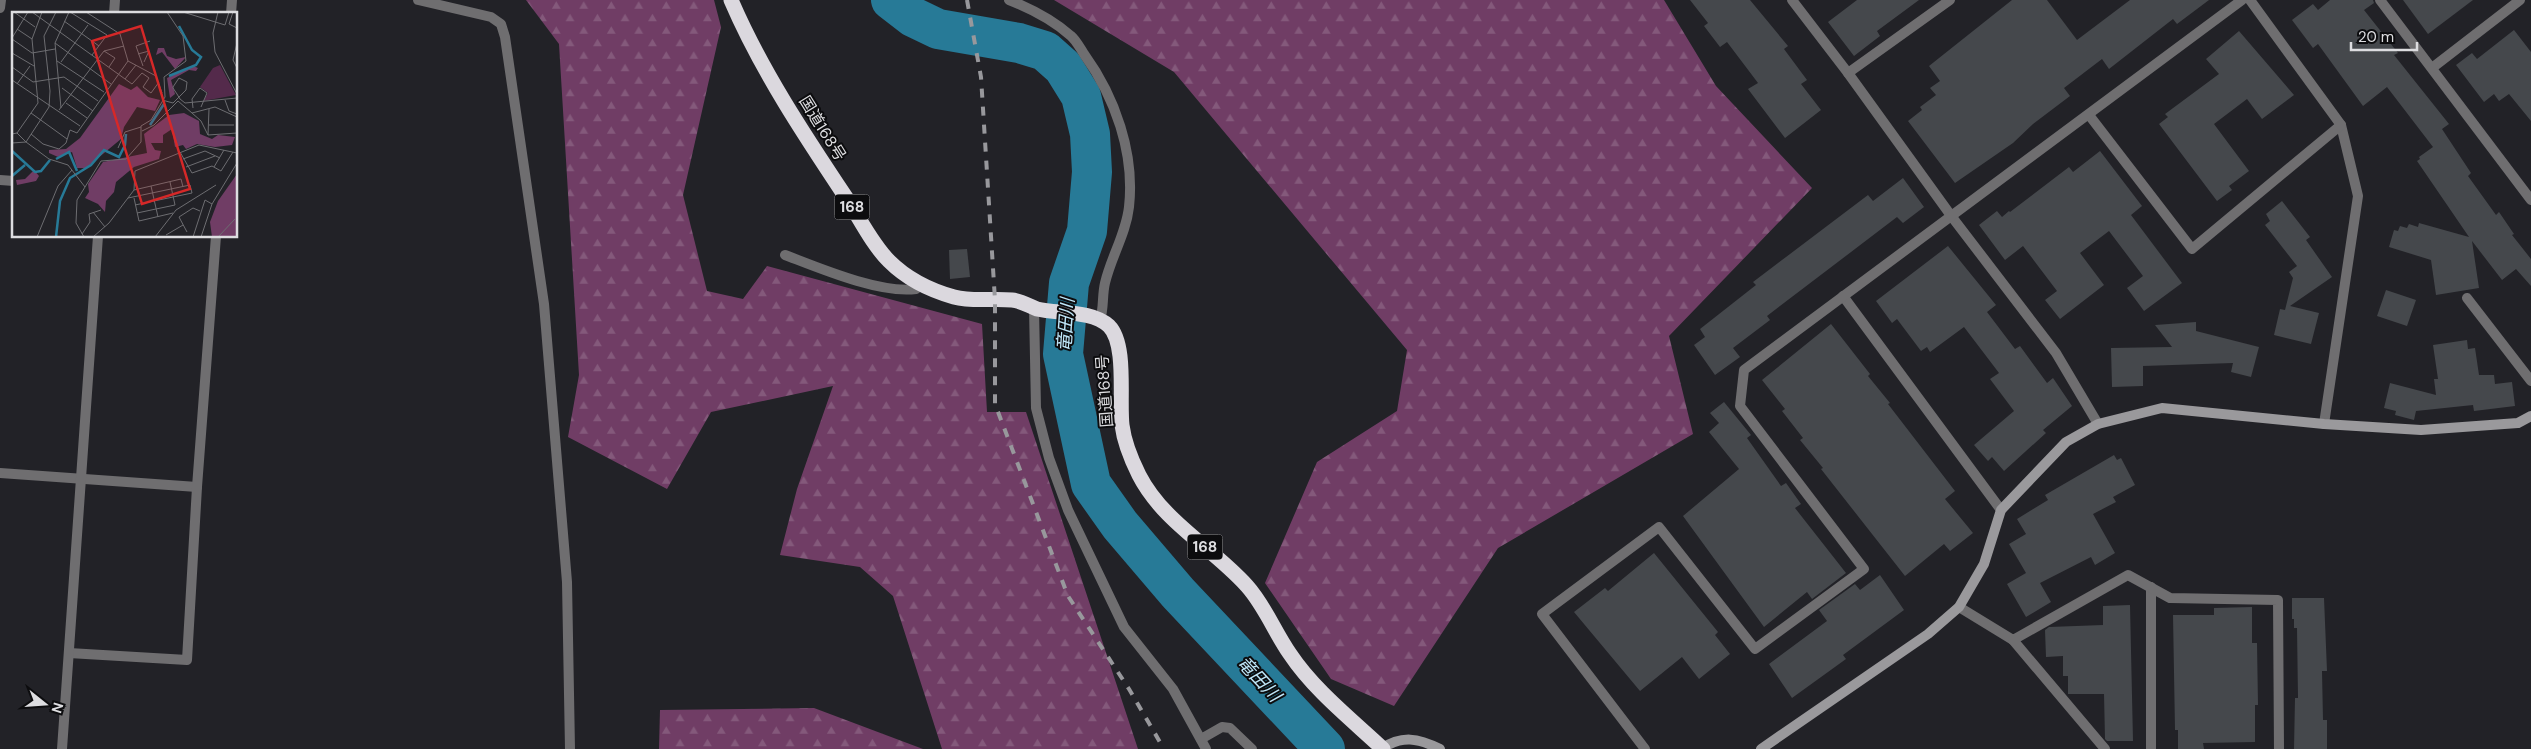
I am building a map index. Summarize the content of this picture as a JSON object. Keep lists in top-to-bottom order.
{
  "streets": {
    "highway": ["国道168号", "168"]
  },
  "water": ["竜田川"],
  "scale_bar": "20 m",
  "north": "right"
}
